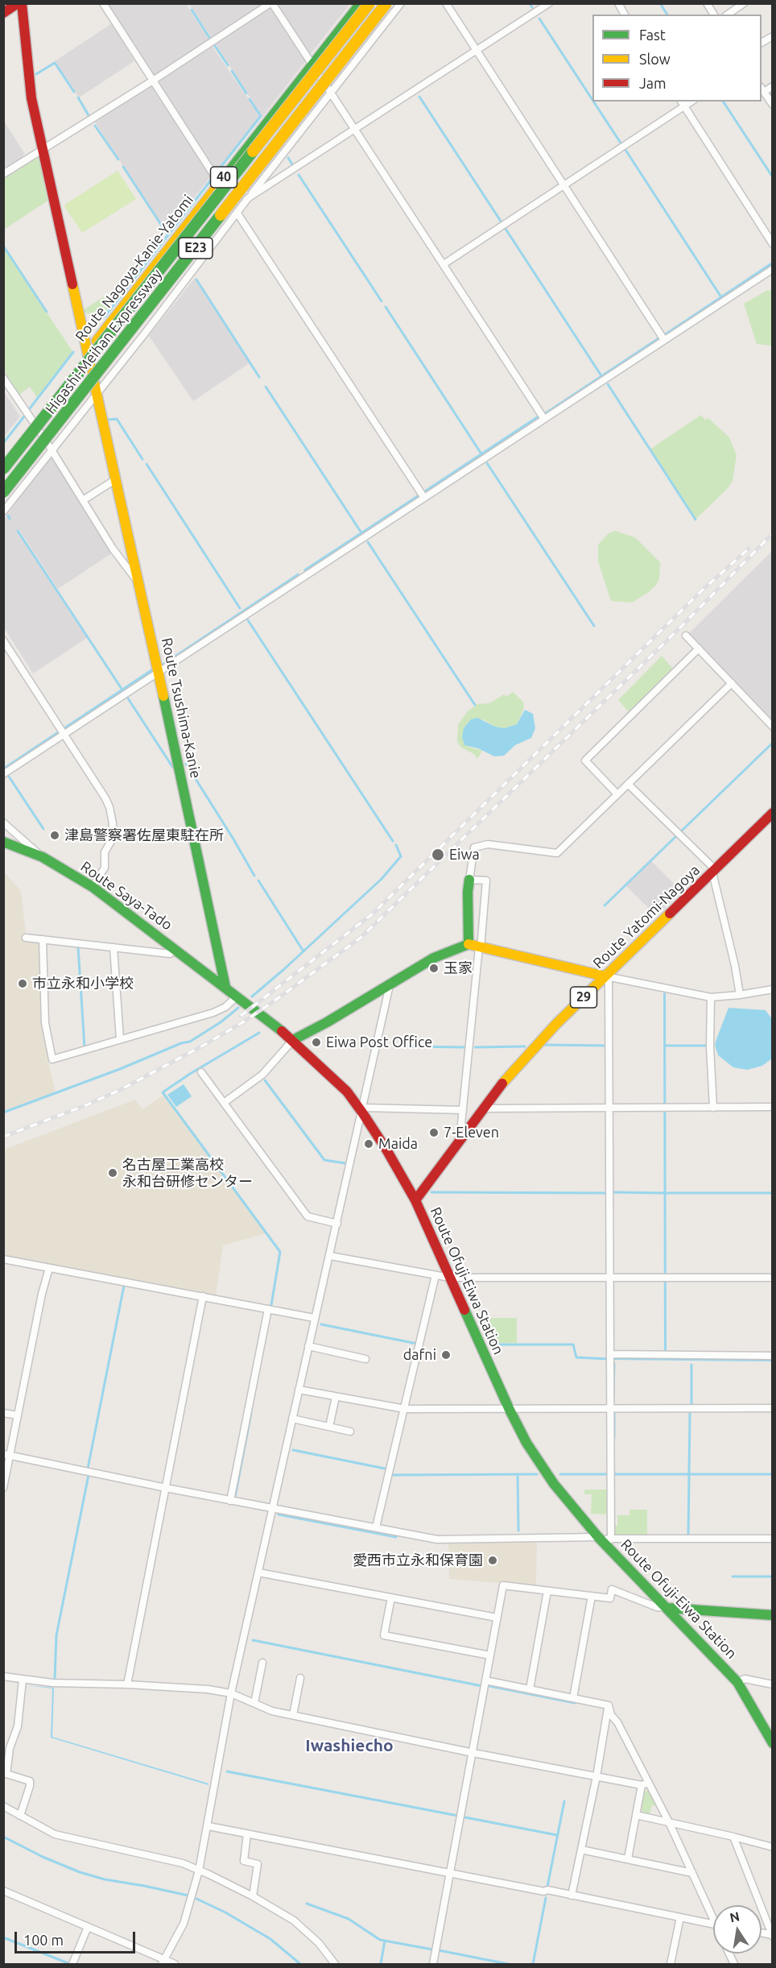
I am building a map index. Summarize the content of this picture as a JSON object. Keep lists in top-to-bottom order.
{
  "streets": {
    "main road": [
      "40",
      "E23",
      "Route Nagoya-Kanie-Yatomi",
      "Higashi-Meihan Expressway",
      "Route Tsushima-Kanie",
      "Route Saya-Tado",
      "Route Yatomi-Nagoya",
      "29",
      "Route Ofuji-Eiwa Station"
    ]
  },
  "crossings": [
    ["Route Nagoya-Kanie-Yatomi", "Route Tsushima-Kanie"],
    ["Route Tsushima-Kanie", "Route Saya-Tado"],
    ["Route Yatomi-Nagoya", "Route Ofuji-Eiwa Station"]
  ],
  "districts": ["Iwashiecho"],
  "places": [
    "津島警察署佐屋東駐在所",
    "Eiwa",
    "玉家",
    "市立永和小学校",
    "Eiwa Post Office",
    "7-Eleven",
    "Maida",
    "名古屋工業高校 永和台研修センター",
    "dafni",
    "愛西市立永和保育園"
  ],
  "legend": ["Fast", "Slow", "Jam"],
  "scale_bar": "100 m",
  "north": "top"
}
